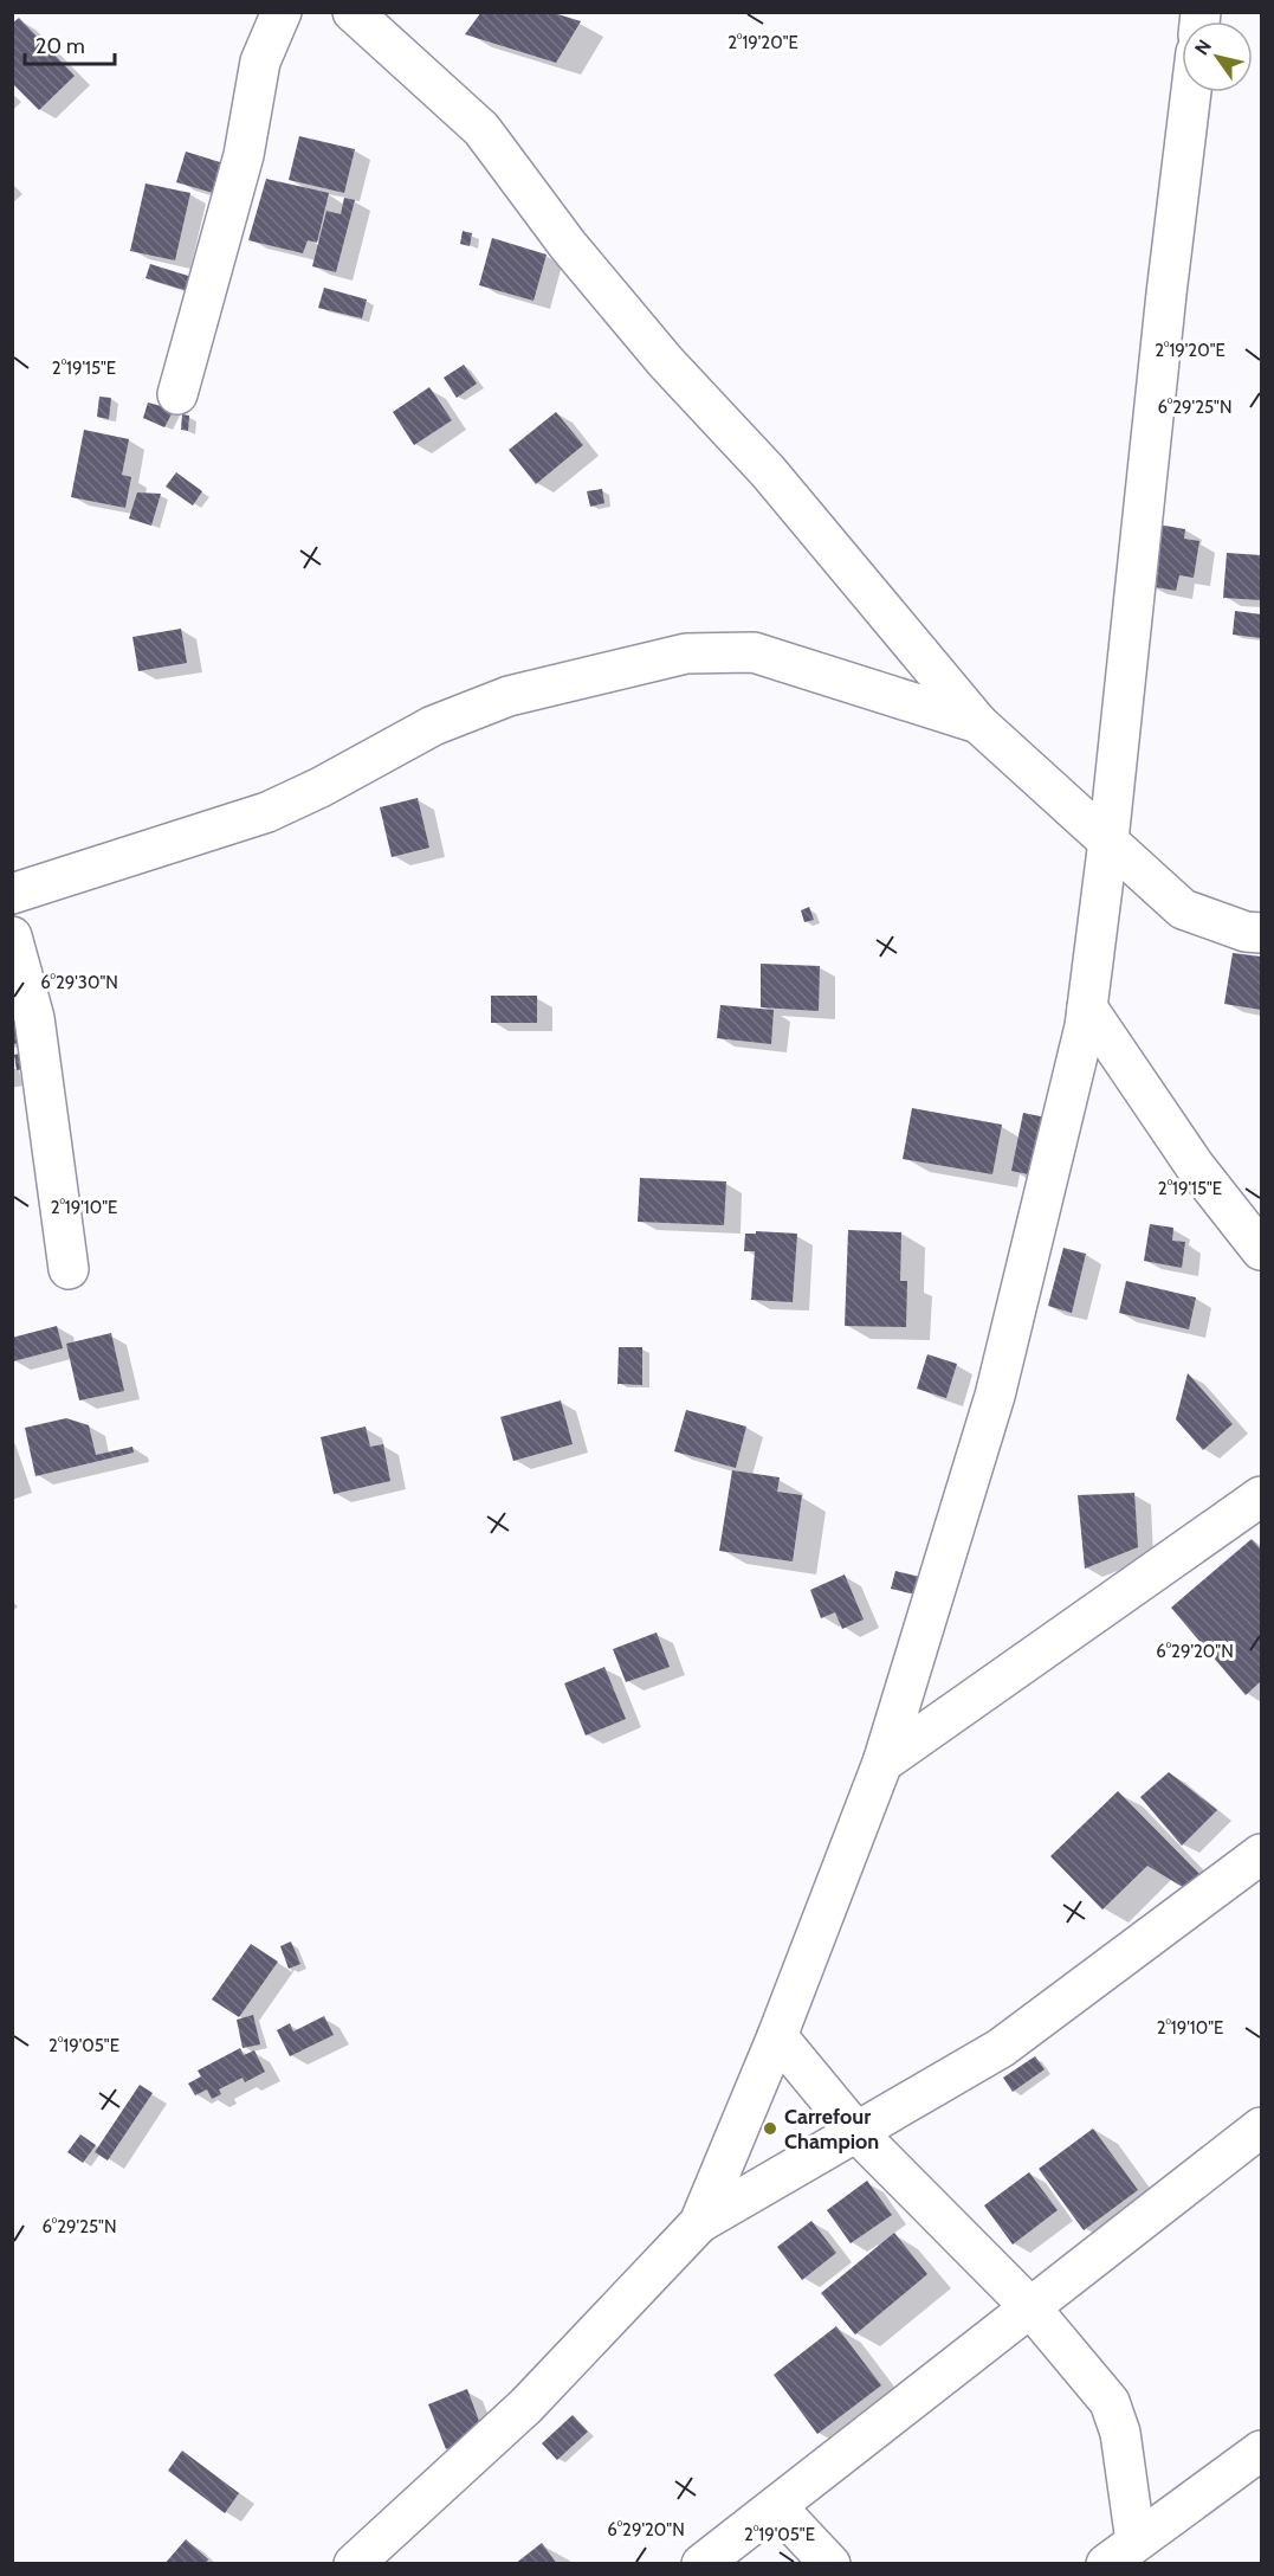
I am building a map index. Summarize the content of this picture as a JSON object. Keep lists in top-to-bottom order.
{
  "places": ["Carrefour Champion"],
  "scale_bar": "20 m",
  "north": "top left",
  "coordinates": [
    "2°19'20\"E",
    "2°19'15\"E",
    "6°29'25\"N",
    "6°29'30\"N",
    "2°19'10\"E",
    "6°29'20\"N",
    "2°19'05\"E"
  ]
}
